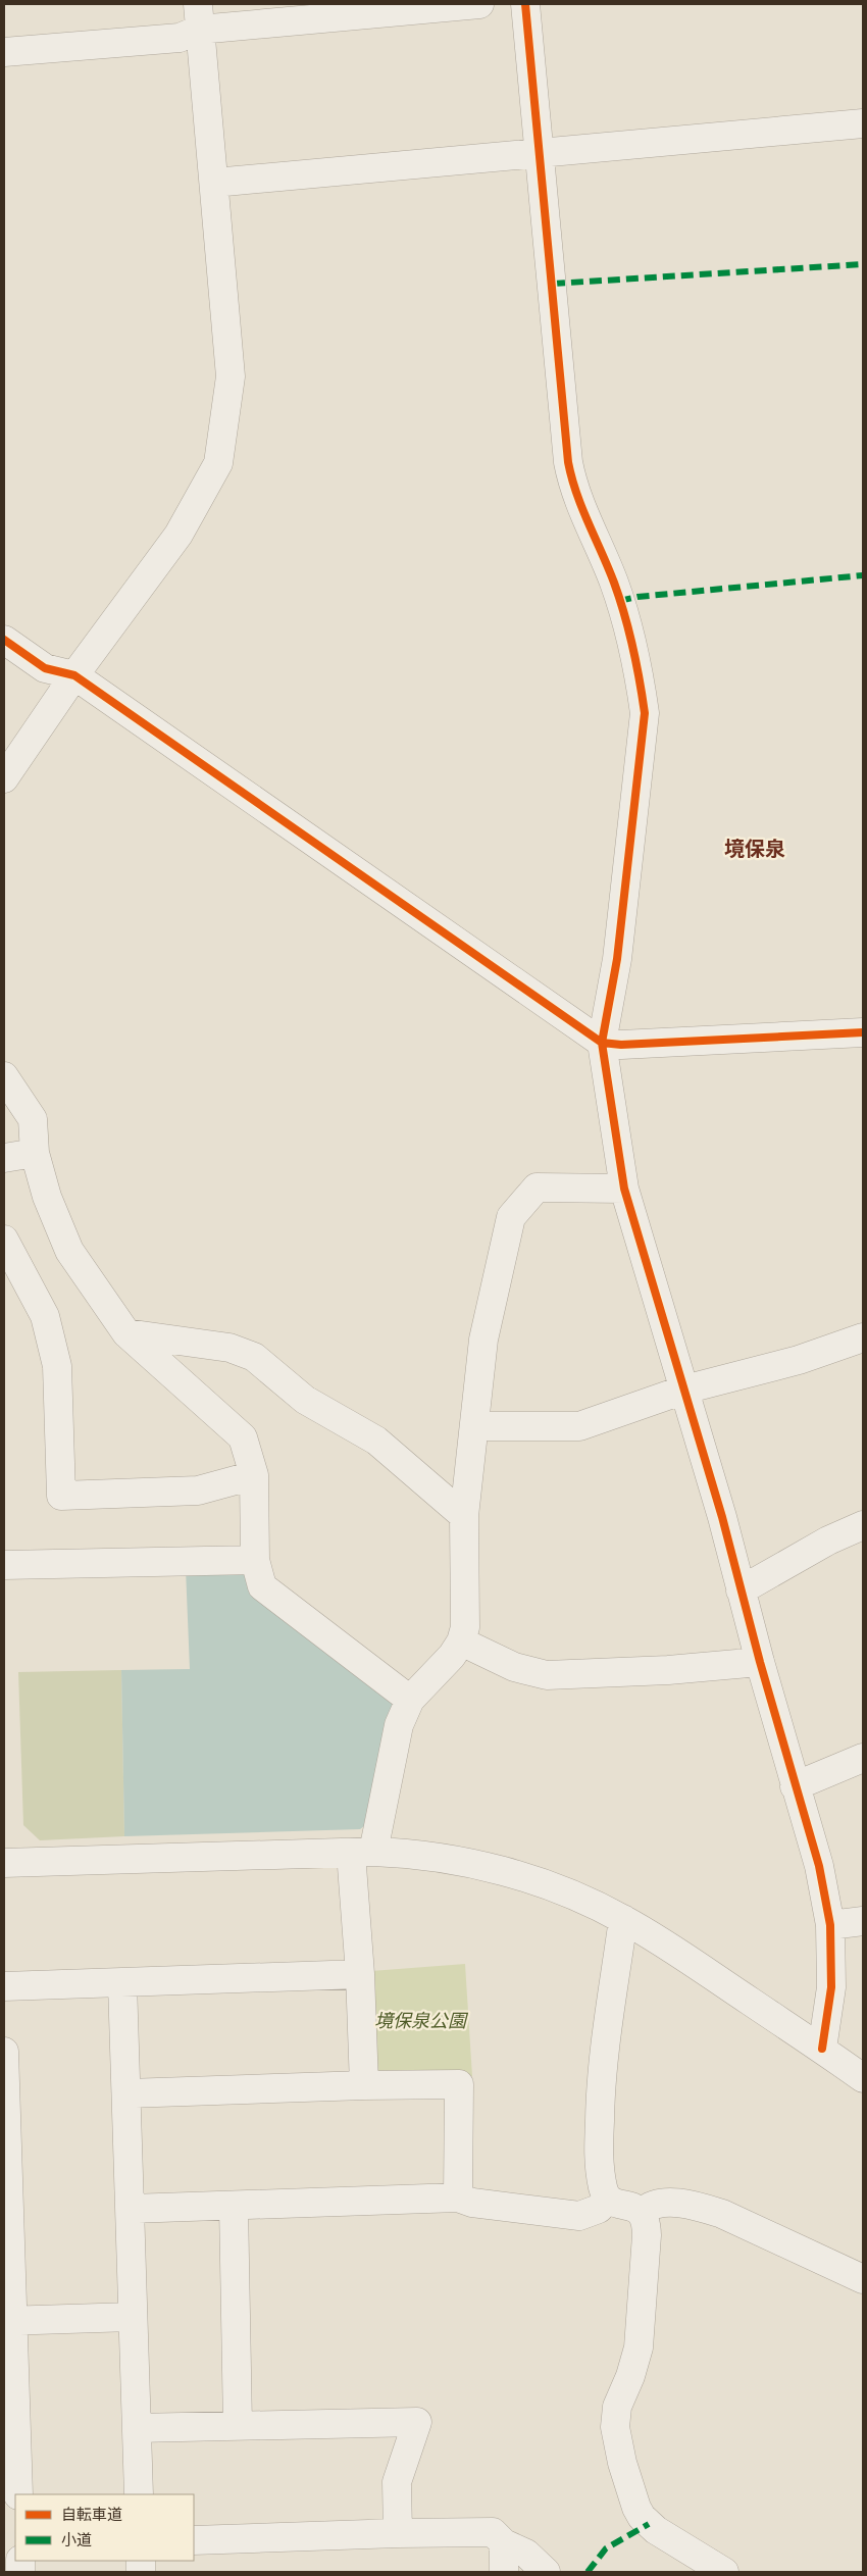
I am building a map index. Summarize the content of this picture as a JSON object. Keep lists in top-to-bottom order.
{
  "districts": ["境保泉"],
  "parks": ["境保泉公園"],
  "legend": ["自転車道", "小道"]
}
